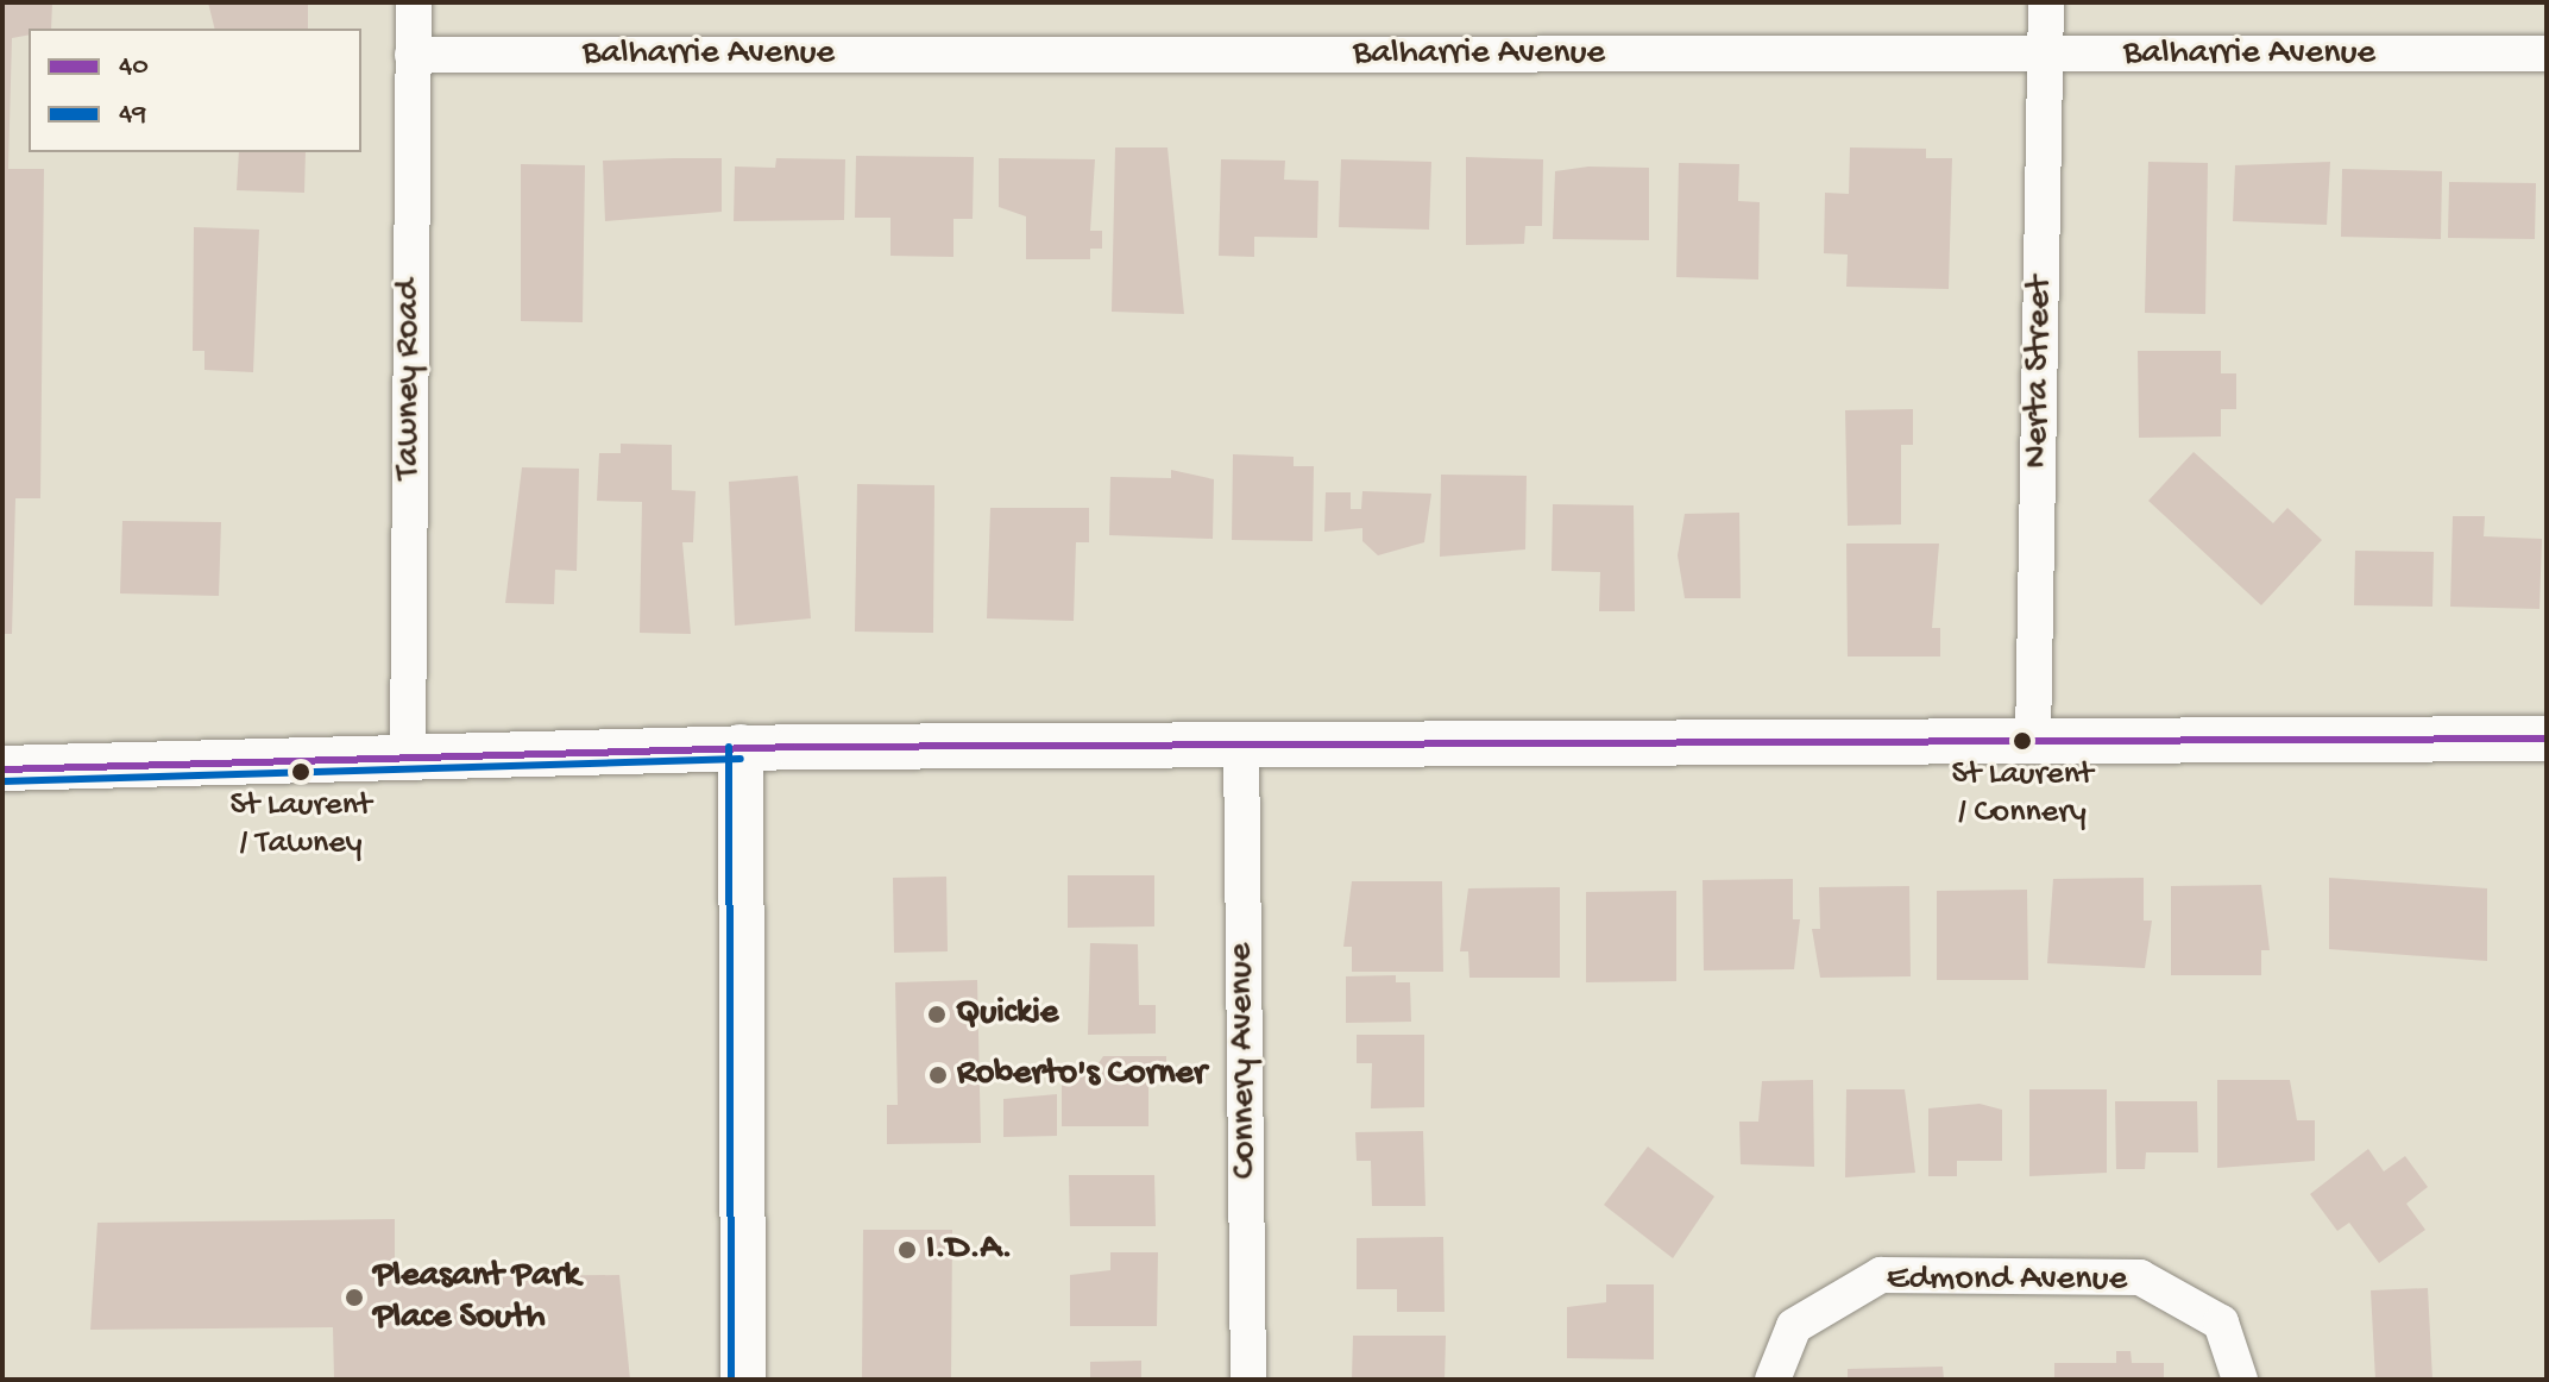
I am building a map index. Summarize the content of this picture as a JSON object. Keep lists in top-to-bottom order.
{
  "streets": {
    "street": [
      "Balharrie Avenue",
      "Nerta Street",
      "Tawney Road",
      "Connery Avenue",
      "Edmond Avenue"
    ]
  },
  "crossings": [
    ["Balharrie Avenue", "Nerta Street"],
    ["Balharrie Avenue", "Tawney Road"]
  ],
  "places": [
    "St Laurent / Connery",
    "St Laurent / Tawney",
    "Quickie",
    "Roberto's Corner",
    "I.D.A.",
    "Pleasant Park Place South"
  ],
  "lines": ["transit line 40", "transit line 49"],
  "legend": ["40", "49"]
}
